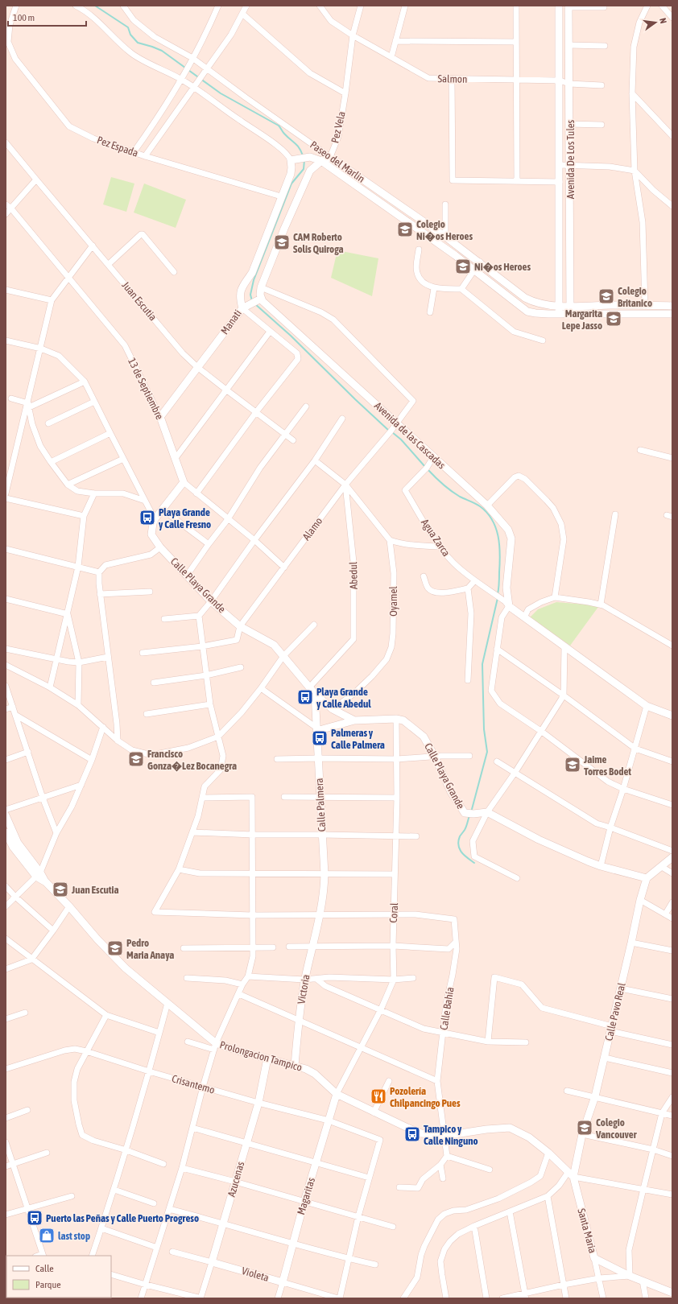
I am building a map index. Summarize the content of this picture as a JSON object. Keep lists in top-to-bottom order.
{
  "streets": {
    "street": [
      "Salmon",
      "Pez Vela",
      "Pez Espada",
      "Avenida De Los Tules",
      "Paseo del Marlin",
      "Juan Escutia",
      "Manati",
      "13 de Septiembre",
      "Avenida de las Cascadas",
      "Alamo",
      "Agua Zarca",
      "Abedul",
      "Calle Playa Grande",
      "Oyamel",
      "Calle Palmera",
      "Coral",
      "Victoria",
      "Calle Bahía",
      "Calle Pavo Real",
      "Prolongacion Tampico",
      "Crisantemo",
      "Azucenas",
      "Magaritas",
      "Santa Maria",
      "Violeta"
    ]
  },
  "crossings": [
    ["Salmon", "Pez Vela"],
    ["Salmon", "Avenida De Los Tules"],
    ["Pez Vela", "Paseo del Marlin"],
    ["Pez Vela", "Alamo"],
    ["Pez Espada", "Manati"],
    ["Avenida De Los Tules", "Paseo del Marlin"],
    ["Juan Escutia", "Manati"],
    ["Manati", "13 de Septiembre"],
    ["13 de Septiembre", "Calle Playa Grande"],
    ["Avenida de las Cascadas", "Alamo"],
    ["Avenida de las Cascadas", "Agua Zarca"],
    ["Alamo", "Abedul"],
    ["Alamo", "Calle Playa Grande"],
    ["Abedul", "Calle Playa Grande"],
    ["Calle Playa Grande", "Oyamel"],
    ["Calle Playa Grande", "Calle Palmera"],
    ["Calle Playa Grande", "Coral"],
    ["Calle Palmera", "Victoria"],
    ["Coral", "Calle Bahía"],
    ["Coral", "Prolongacion Tampico"],
    ["Coral", "Magaritas"],
    ["Victoria", "Prolongacion Tampico"],
    ["Calle Bahía", "Prolongacion Tampico"],
    ["Calle Pavo Real", "Prolongacion Tampico"],
    ["Calle Pavo Real", "Santa Maria"],
    ["Prolongacion Tampico", "Azucenas"],
    ["Prolongacion Tampico", "Magaritas"],
    ["Prolongacion Tampico", "Santa Maria"],
    ["Crisantemo", "Azucenas"],
    ["Crisantemo", "Magaritas"],
    ["Azucenas", "Violeta"],
    ["Magaritas", "Violeta"]
  ],
  "places": {
    "school or university": [
      "Colegio Ni�os Heroes",
      "CAM Roberto Solis Quiroga",
      "Ni�os Heroes",
      "Colegio Britanico",
      "Margarita Lepe Jasso",
      "Francisco Gonza�Lez Bocanegra",
      "Jaime Torres Bodet",
      "Juan Escutia",
      "Pedro Maria Anaya",
      "Colegio Vancouver"
    ],
    "bus stop": [
      "Playa Grande y Calle Fresno",
      "Playa Grande y Calle Abedul",
      "Palmeras y Calle Palmera",
      "Tampico y Calle Ninguno",
      "Puerto las Peñas y Calle Puerto Progreso"
    ],
    "restaurant": ["Pozolería Chilpancingo Pues"],
    "shop": ["last stop"]
  },
  "legend": ["Calle", "Parque"],
  "scale_bar": "100 m",
  "north": "right"
}
